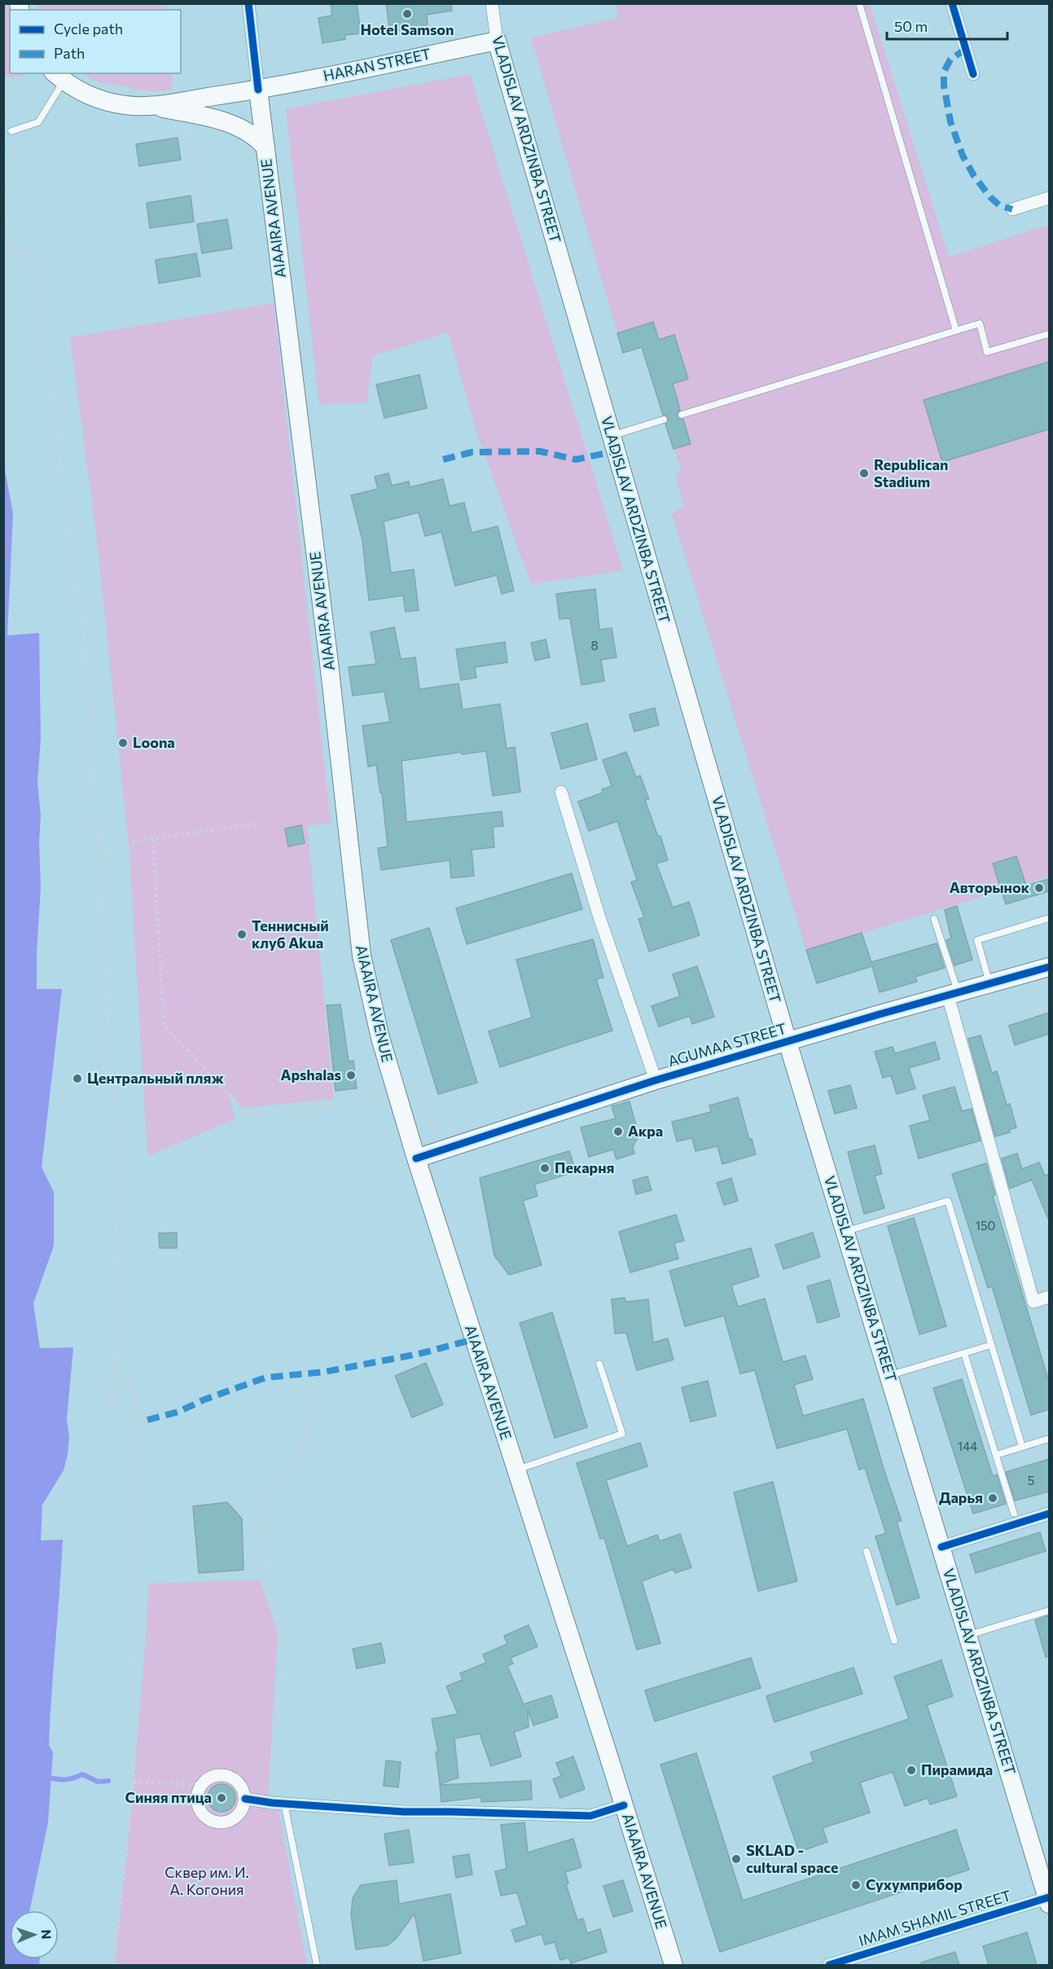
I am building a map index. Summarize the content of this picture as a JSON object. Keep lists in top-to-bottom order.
{
  "streets": {
    "main road": [
      "HARAN STREET",
      "VLADISLAV ARDZINBA STREET",
      "AIAAIRA AVENUE",
      "AGUMAA STREET"
    ],
    "street": ["IMAM SHAMIL STREET"]
  },
  "crossings": [
    ["HARAN STREET", "VLADISLAV ARDZINBA STREET"],
    ["HARAN STREET", "AIAAIRA AVENUE"],
    ["VLADISLAV ARDZINBA STREET", "AGUMAA STREET"],
    ["VLADISLAV ARDZINBA STREET", "IMAM SHAMIL STREET"],
    ["AIAAIRA AVENUE", "AGUMAA STREET"]
  ],
  "parks": ["Сквер им. И. А. Когония"],
  "places": [
    "Hotel Samson",
    "Republican Stadium",
    "Loona",
    "Авторынок",
    "Теннисный клуб Akua",
    "Apshalas",
    "Центральный пляж",
    "Акра",
    "Пекарня",
    "Дарья",
    "Пирамида",
    "Синяя птица",
    "SKLAD - cultural space",
    "Сухумприбор"
  ],
  "house_numbers": [
    "8",
    "150",
    "144",
    "5"
  ],
  "legend": ["Cycle path", "Path"],
  "scale_bar": "50 m",
  "north": "right"
}
